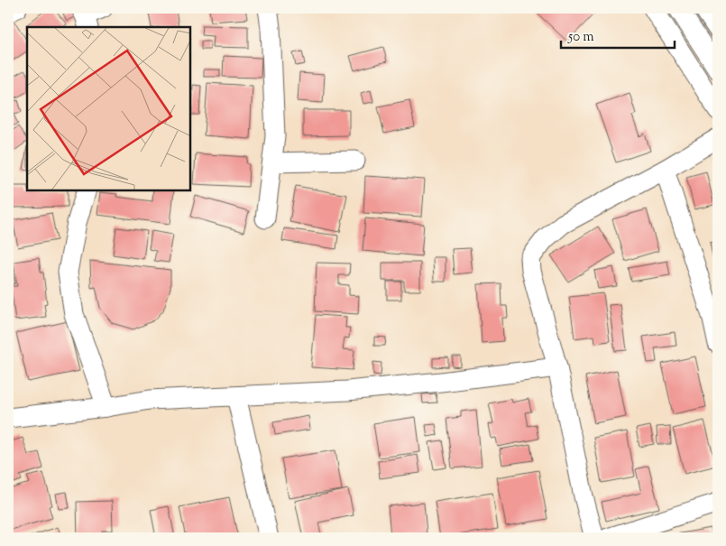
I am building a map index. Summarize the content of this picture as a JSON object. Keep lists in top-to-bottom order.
{
  "scale_bar": "50 m"
}
